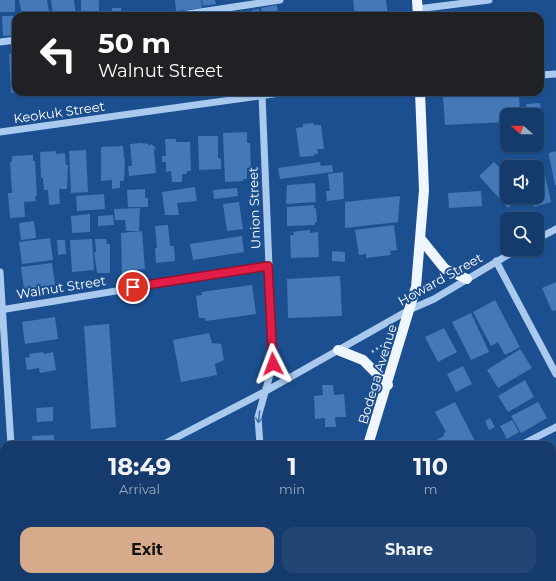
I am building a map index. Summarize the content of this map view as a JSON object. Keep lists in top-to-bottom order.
{
  "streets": {
    "main road": ["Bodega Avenue"],
    "street": [
      "Keokuk Street",
      "Union Street",
      "Howard Street",
      "Walnut Street"
    ]
  },
  "crossings": [
    ["Union Street", "Howard Street"],
    ["Union Street", "Walnut Street"],
    ["Howard Street", "Bodega Avenue"]
  ],
  "north": "left",
  "page": {
    "turn": ["50 m", "Walnut Street"],
    "eta": [
      "18:49",
      "Arrival",
      "1",
      "min",
      "110",
      "m"
    ],
    "buttons": ["Exit", "Share"]
  }
}
